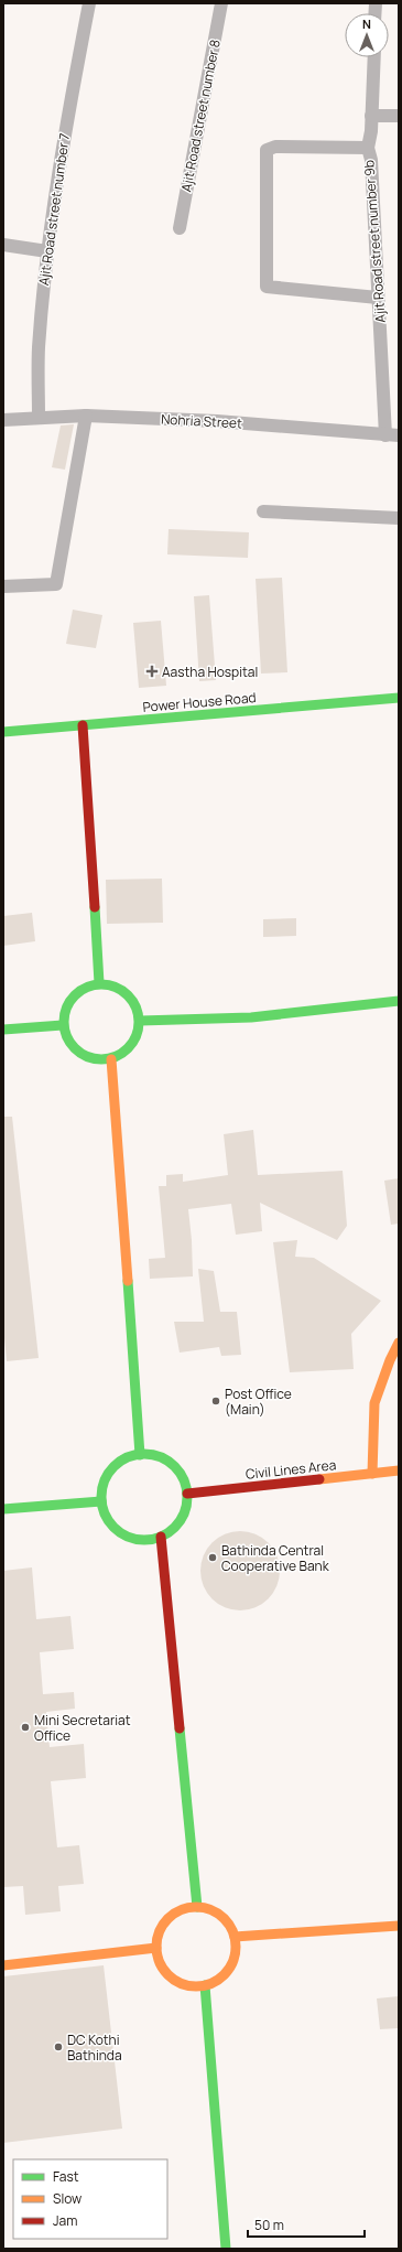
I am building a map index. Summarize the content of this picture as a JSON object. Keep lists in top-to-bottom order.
{
  "streets": {
    "street": [
      "Ajit Road street number 8",
      "Ajit Road street number 7",
      "Ajit Road street number 9b",
      "Nohria Street",
      "Power House Road",
      "Civil Lines Area"
    ]
  },
  "crossings": [
    ["Ajit Road street number 7", "Nohria Street"],
    ["Ajit Road street number 9b", "Nohria Street"]
  ],
  "places": {
    "health": ["Aastha Hospital"],
    "other": [
      "Post Office (Main)",
      "Bathinda Central Cooperative Bank",
      "Mini Secretariat Office",
      "DC Kothi Bathinda"
    ]
  },
  "legend": ["Fast", "Slow", "Jam"],
  "scale_bar": "50 m",
  "north": "top"
}
